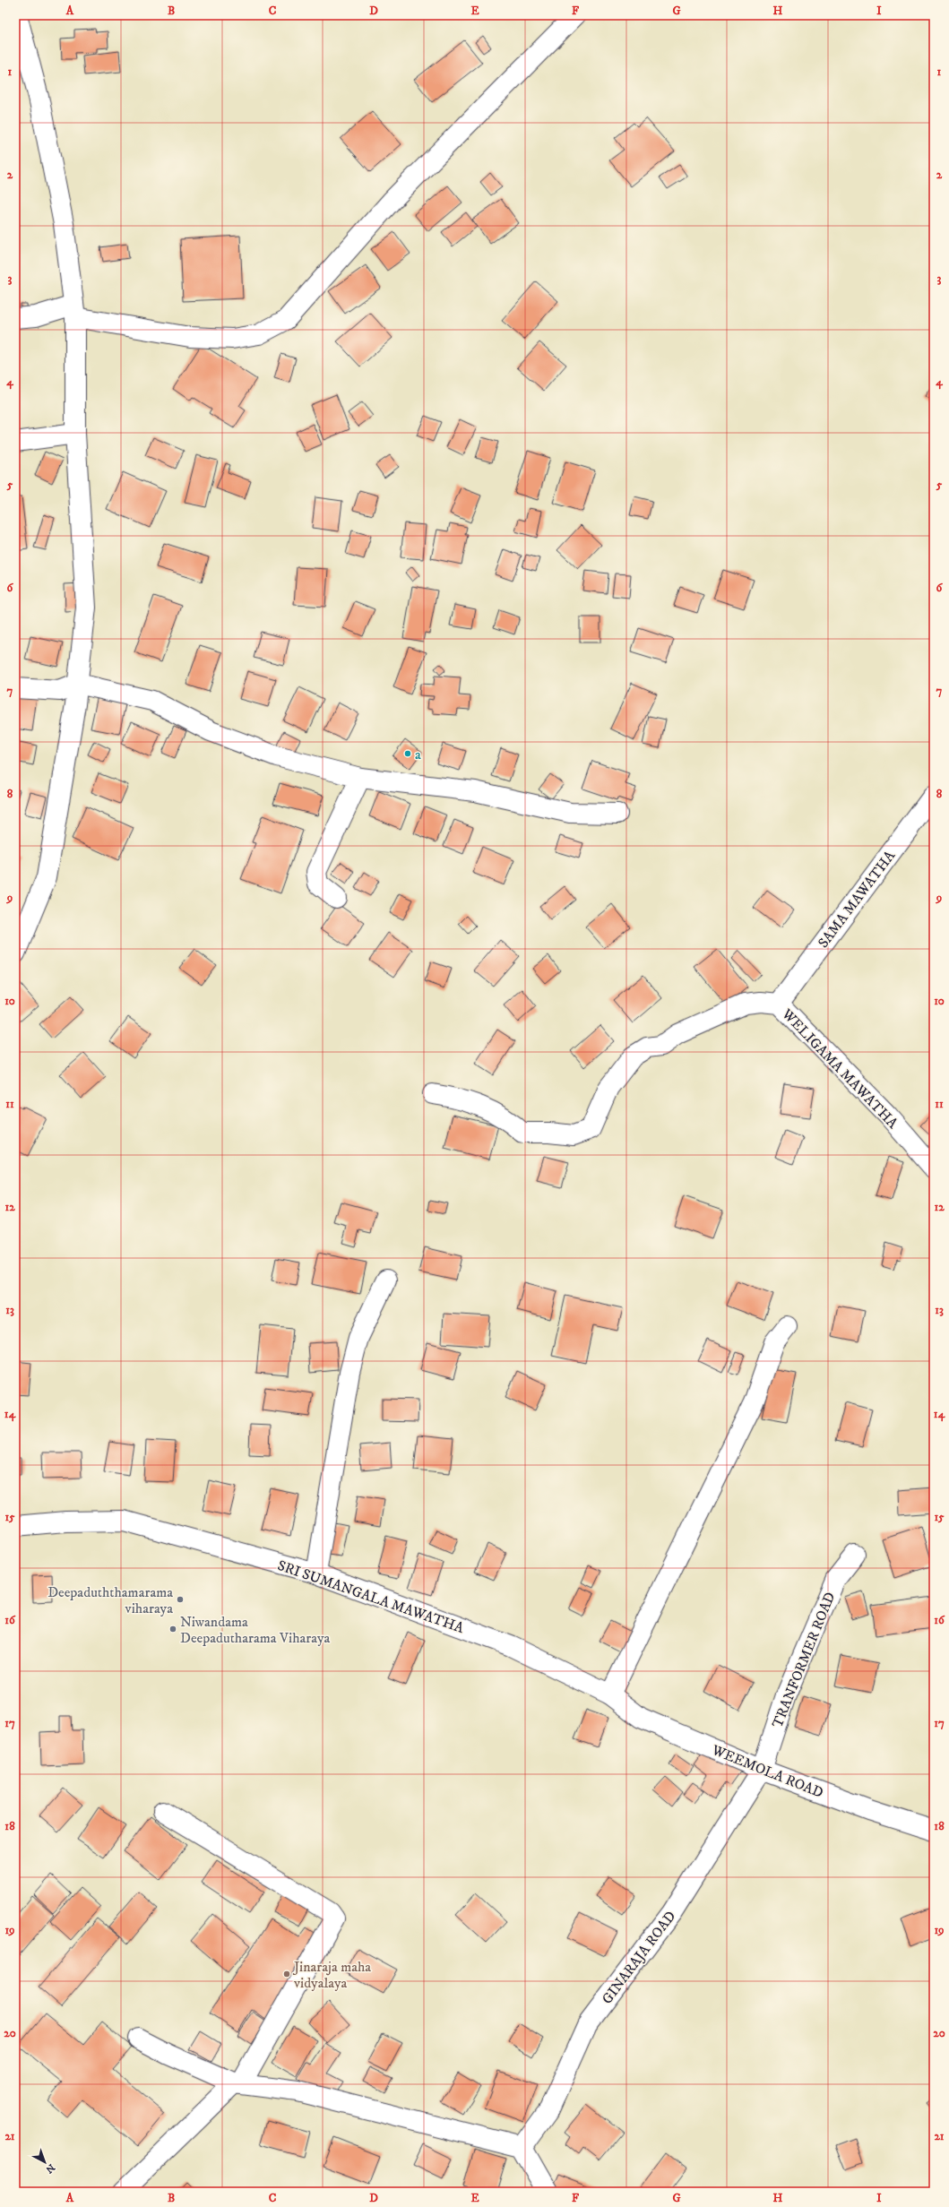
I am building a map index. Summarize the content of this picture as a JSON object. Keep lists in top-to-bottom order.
{
  "streets": {
    "street": [
      "SAMA MAWATHA",
      "WELIGAMA MAWATHA",
      "SRI SUMANGALA MAWATHA",
      "TRANFORMER ROAD",
      "WEEMOLA ROAD",
      "GINARAJA ROAD"
    ]
  },
  "crossings": [
    ["SAMA MAWATHA", "WELIGAMA MAWATHA"],
    ["SRI SUMANGALA MAWATHA", "WEEMOLA ROAD"],
    ["TRANFORMER ROAD", "WEEMOLA ROAD"],
    ["TRANFORMER ROAD", "GINARAJA ROAD"],
    ["WEEMOLA ROAD", "GINARAJA ROAD"]
  ],
  "places": [
    "a",
    "Deepaduththamarama viharaya",
    "Niwandama Deepadutharama Viharaya",
    "Jinaraja maha vidyalaya"
  ],
  "north": "bottom right",
  "grid": {
    "columns": [
      "A",
      "B",
      "C",
      "D",
      "E",
      "F",
      "G",
      "H",
      "I"
    ],
    "rows": [
      "1",
      "2",
      "3",
      "4",
      "5",
      "6",
      "7",
      "8",
      "9",
      "10",
      "11",
      "12",
      "13",
      "14",
      "15",
      "16",
      "17",
      "18",
      "19",
      "20",
      "21"
    ]
  }
}
